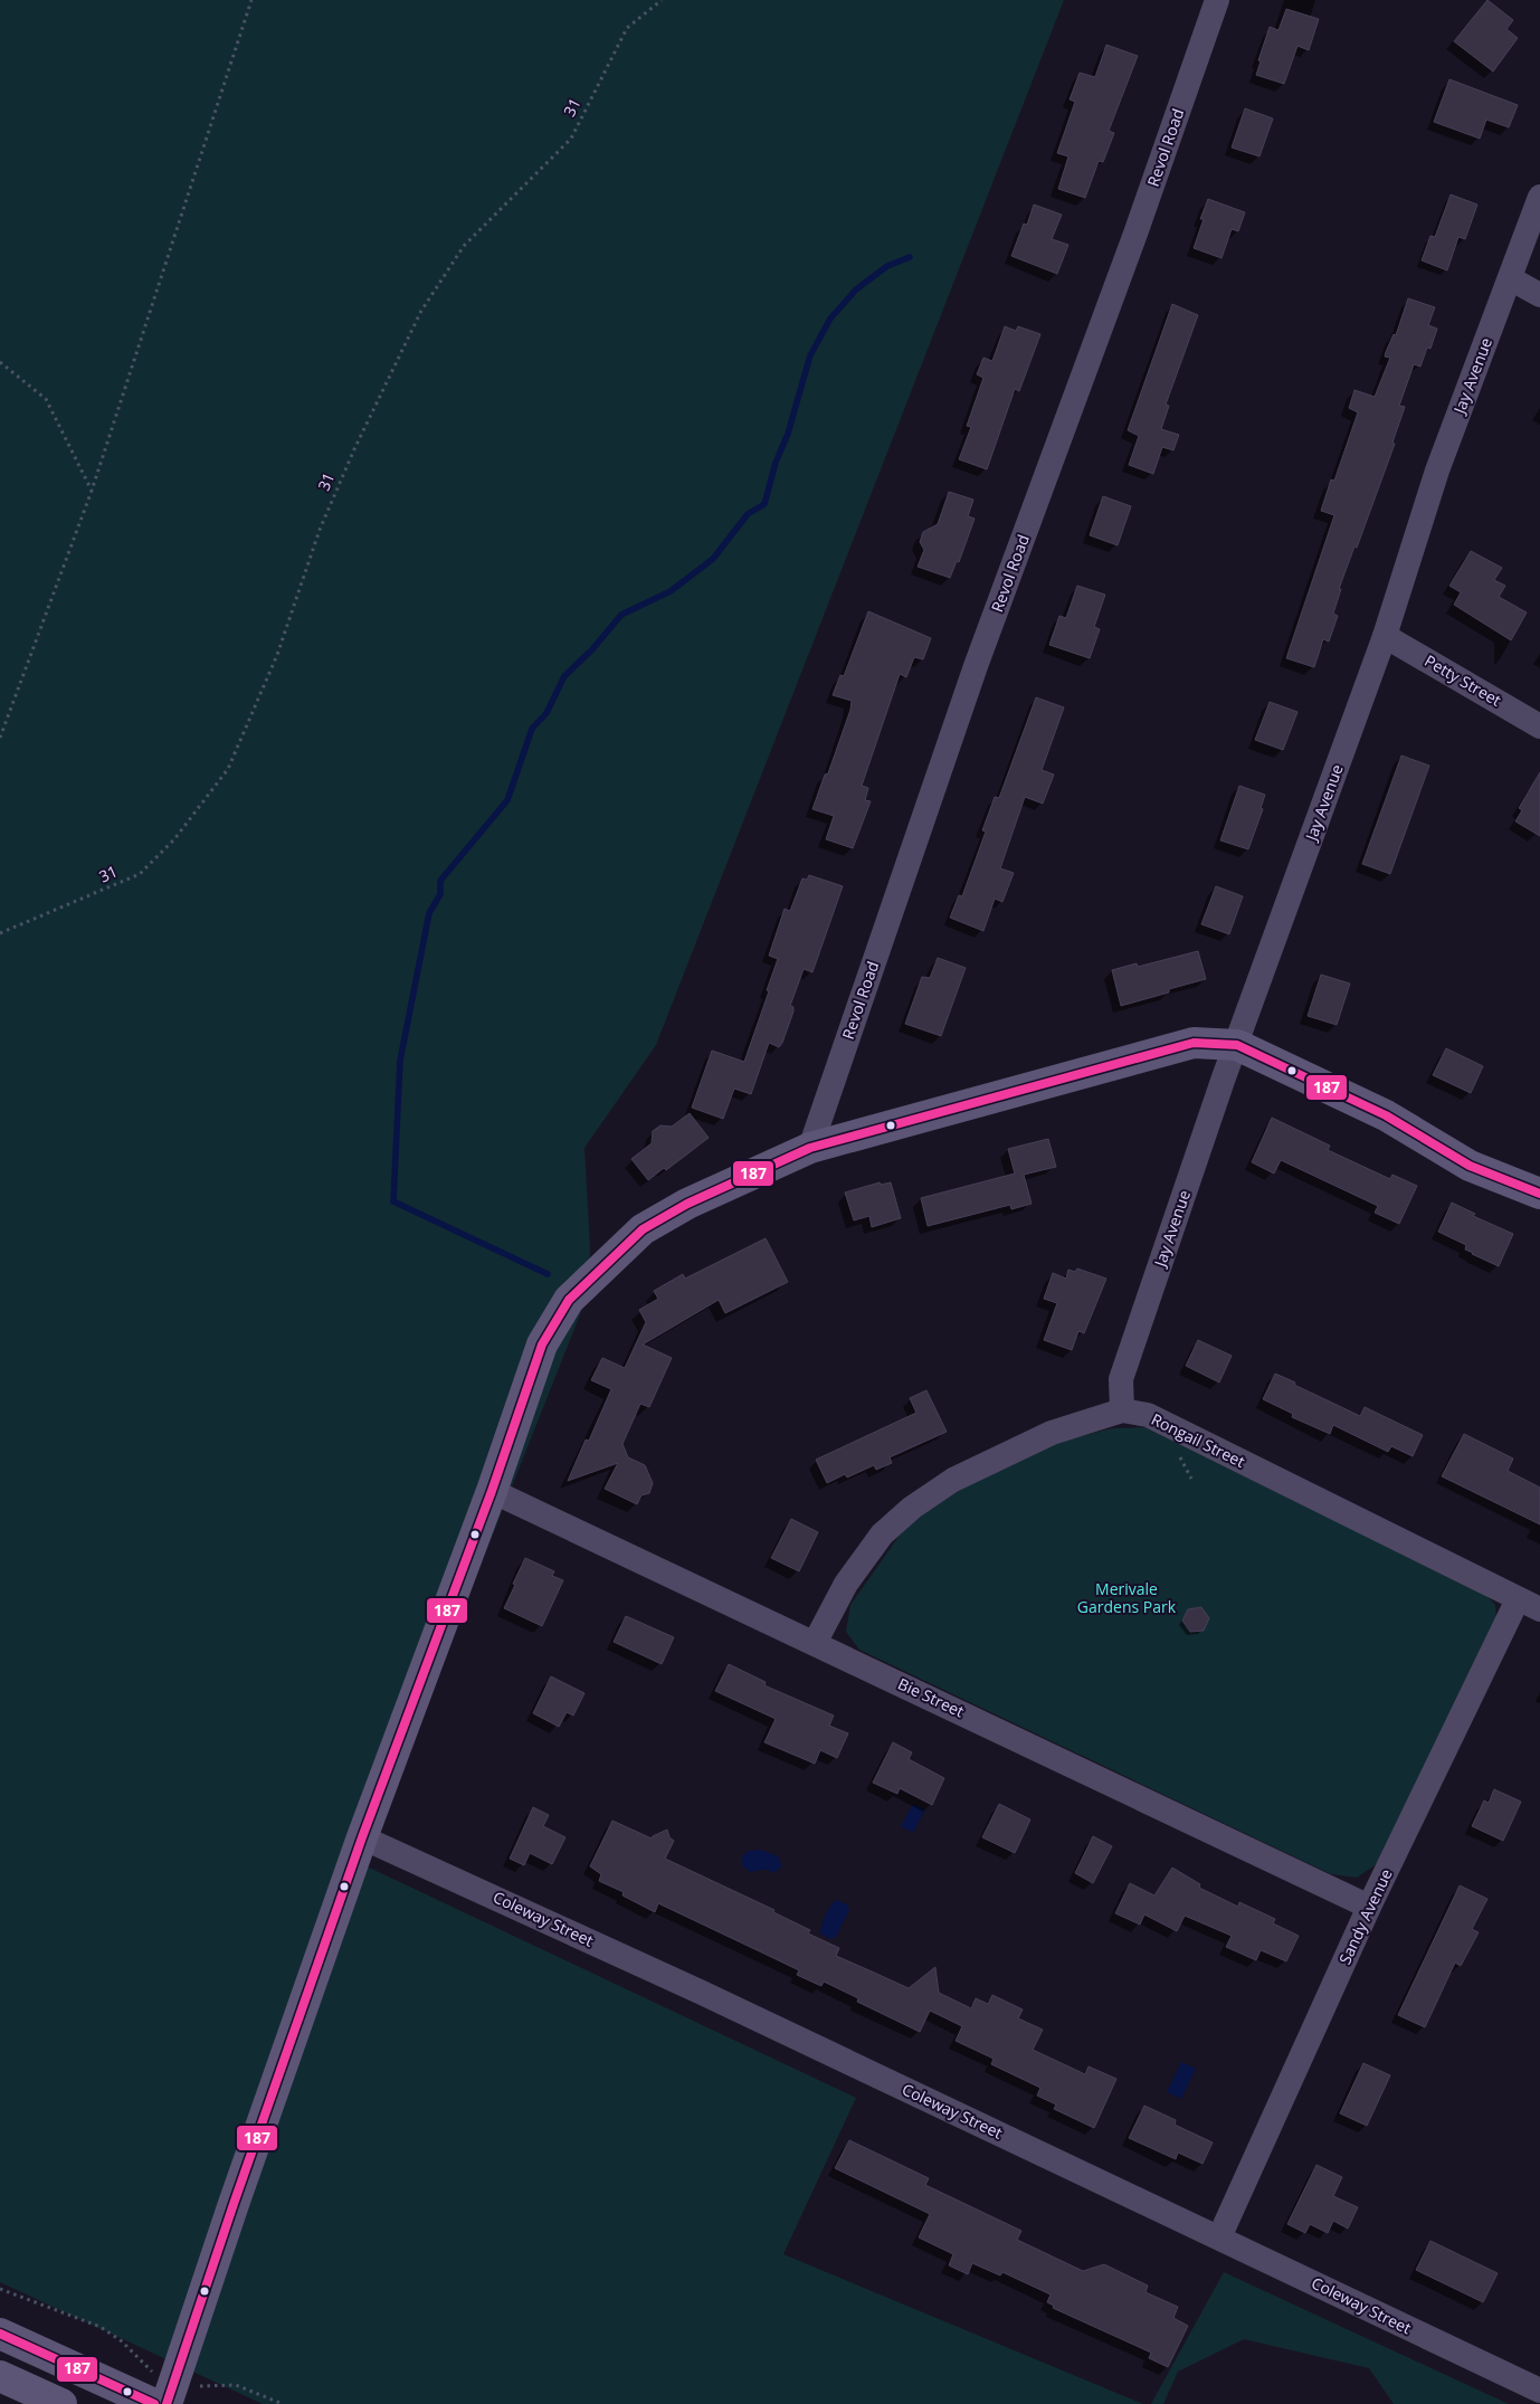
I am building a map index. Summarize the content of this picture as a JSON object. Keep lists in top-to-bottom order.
{
  "streets": {
    "street": [
      "Revol Road",
      "Jay Avenue",
      "Petty Street",
      "Rongail Street",
      "Bie Street",
      "Sandy Avenue",
      "Coleway Street"
    ],
    "path": ["31"]
  },
  "crossings": [
    ["Jay Avenue", "Petty Street"],
    ["Jay Avenue", "Rongail Street"],
    ["Rongail Street", "Bie Street"],
    ["Rongail Street", "Sandy Avenue"],
    ["Bie Street", "Sandy Avenue"],
    ["Sandy Avenue", "Coleway Street"]
  ],
  "parks": ["Merivale Gardens Park"],
  "lines": ["transit line 187"]
}
